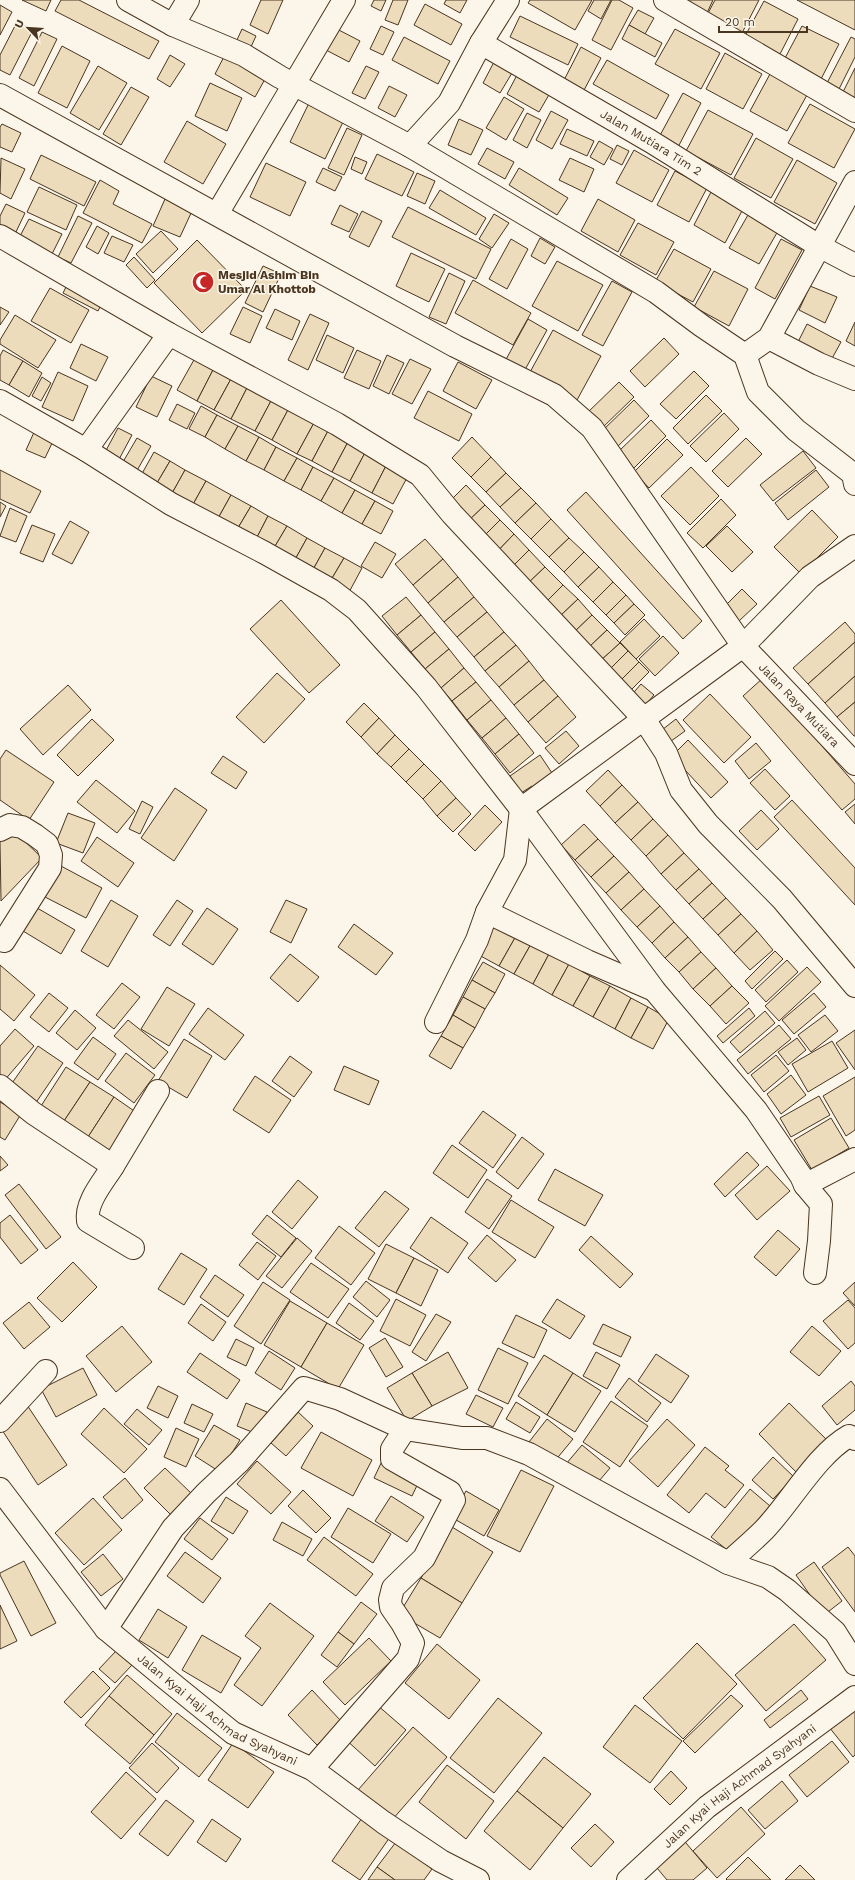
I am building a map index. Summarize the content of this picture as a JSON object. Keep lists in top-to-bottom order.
{
  "streets": {
    "street": ["Jalan Mutiara Tim 2", "Jalan Raya Mutiara", "Jalan Kyai Haji Achmad Syahyani"]
  },
  "places": {
    "mosque": ["Mesjid Ashim Bin Umar Al Khottob"]
  },
  "scale_bar": "20 m",
  "north": "top left"
}
